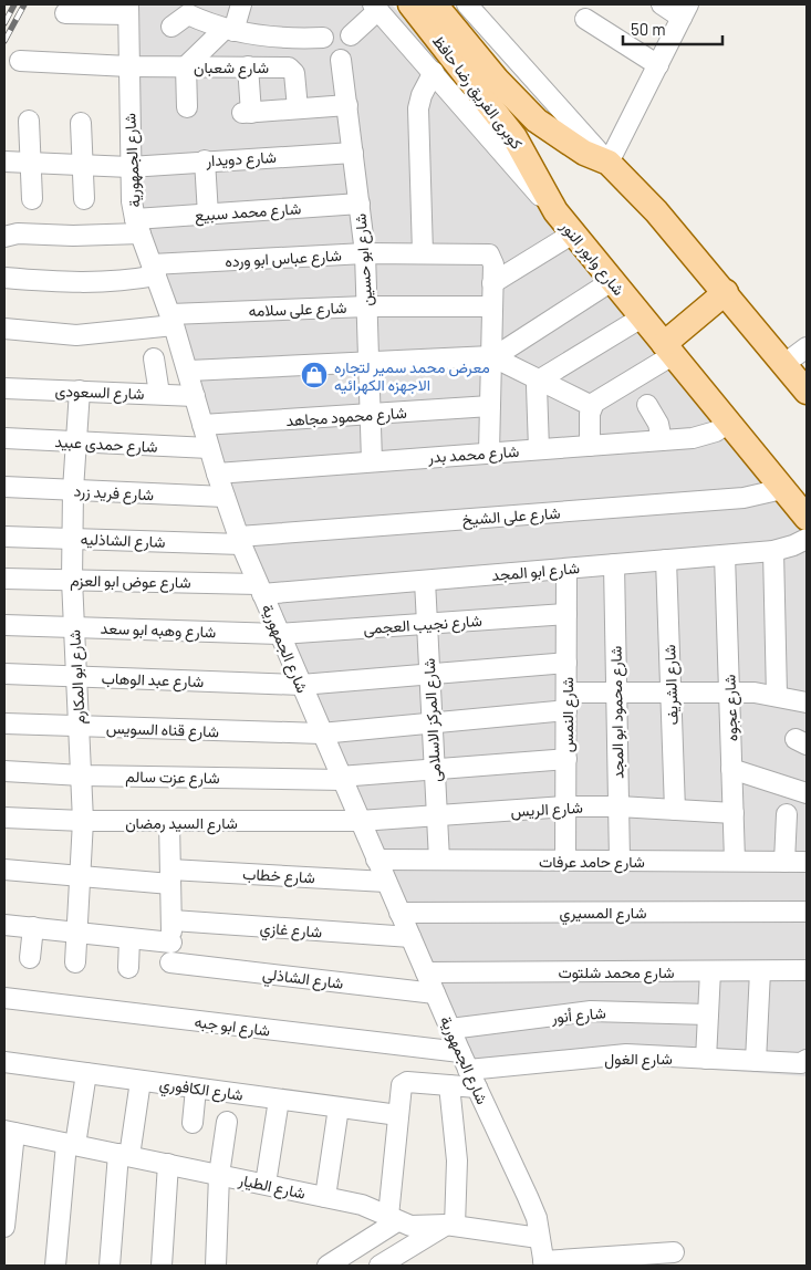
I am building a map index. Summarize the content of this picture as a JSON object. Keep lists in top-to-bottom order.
{
  "streets": {
    "main road": ["كوبرى الفريق رضا حافظ", "شارع وابور النور"],
    "street": [
      "شارع شعبان",
      "شارع دويدار",
      "شارع الجمهورية",
      "شارع محمد سبيع",
      "شارع عباس ابو ورده",
      "شارع ابو حسين",
      "شارع على سلامه",
      "شارع السعودى",
      "شارع محمود مجاهد",
      "شارع حمدى عبيد",
      "شارع محمد بدر",
      "شارع فريد زرد",
      "شارع على الشيخ",
      "شارع الشاذليه",
      "شارع ابو المجد",
      "شارع عوض ابو العزم",
      "شارع نجيب العجمى",
      "شارع وهبه ابو سعد",
      "شارع ابو المكارم",
      "شارع عبد الوهاب",
      "شارع الشريف",
      "شارع عجوه",
      "شارع محمود ابو المجد",
      "شارع النمس",
      "شارع المركز الاسلامى",
      "شارع قناه السويس",
      "شارع عزت سالم",
      "شارع الريس",
      "شارع السيد رمضان",
      "شارع حامد عرفات",
      "شارع خطاب",
      "شارع المسيري",
      "شارع غازي",
      "شارع محمد شلتوت",
      "شارع الشاذلي",
      "شارع أنور",
      "شارع ابو جبه",
      "شارع الغول",
      "شارع الكافوري",
      "شارع الطيار"
    ]
  },
  "crossings": [
    ["شارع شعبان", "شارع الجمهورية"],
    ["كوبرى الفريق رضا حافظ", "شارع وابور النور"],
    ["شارع دويدار", "شارع الجمهورية"],
    ["شارع دويدار", "شارع ابو حسين"],
    ["شارع الجمهورية", "شارع محمد سبيع"],
    ["شارع الجمهورية", "شارع عباس ابو ورده"],
    ["شارع الجمهورية", "شارع على سلامه"],
    ["شارع الجمهورية", "شارع السعودى"],
    ["شارع الجمهورية", "شارع محمود مجاهد"],
    ["شارع الجمهورية", "شارع حمدى عبيد"],
    ["شارع الجمهورية", "شارع محمد بدر"],
    ["شارع الجمهورية", "شارع فريد زرد"],
    ["شارع الجمهورية", "شارع على الشيخ"],
    ["شارع الجمهورية", "شارع الشاذليه"],
    ["شارع الجمهورية", "شارع ابو المجد"],
    ["شارع الجمهورية", "شارع عوض ابو العزم"],
    ["شارع الجمهورية", "شارع نجيب العجمى"],
    ["شارع الجمهورية", "شارع وهبه ابو سعد"],
    ["شارع الجمهورية", "شارع عبد الوهاب"],
    ["شارع الجمهورية", "شارع قناه السويس"],
    ["شارع الجمهورية", "شارع عزت سالم"],
    ["شارع الجمهورية", "شارع الريس"],
    ["شارع الجمهورية", "شارع السيد رمضان"],
    ["شارع الجمهورية", "شارع حامد عرفات"],
    ["شارع الجمهورية", "شارع خطاب"],
    ["شارع الجمهورية", "شارع المسيري"],
    ["شارع الجمهورية", "شارع غازي"],
    ["شارع الجمهورية", "شارع محمد شلتوت"],
    ["شارع الجمهورية", "شارع الشاذلي"],
    ["شارع الجمهورية", "شارع أنور"],
    ["شارع الجمهورية", "شارع ابو جبه"],
    ["شارع الجمهورية", "شارع الغول"],
    ["شارع الجمهورية", "شارع الطيار"],
    ["شارع محمد سبيع", "شارع ابو حسين"],
    ["شارع عباس ابو ورده", "شارع ابو حسين"],
    ["شارع وابور النور", "شارع محمد بدر"],
    ["شارع وابور النور", "شارع على الشيخ"],
    ["شارع ابو حسين", "شارع على سلامه"],
    ["شارع ابو حسين", "شارع محمود مجاهد"],
    ["شارع ابو حسين", "شارع محمد بدر"],
    ["شارع السعودى", "شارع ابو المكارم"],
    ["شارع حمدى عبيد", "شارع ابو المكارم"],
    ["شارع فريد زرد", "شارع ابو المكارم"],
    ["شارع على الشيخ", "شارع الشاذليه"],
    ["شارع الشاذليه", "شارع ابو المكارم"],
    ["شارع ابو المجد", "شارع عوض ابو العزم"],
    ["شارع ابو المجد", "شارع الشريف"],
    ["شارع ابو المجد", "شارع عجوه"],
    ["شارع ابو المجد", "شارع محمود ابو المجد"],
    ["شارع ابو المجد", "شارع النمس"],
    ["شارع ابو المجد", "شارع المركز الاسلامى"],
    ["شارع عوض ابو العزم", "شارع ابو المكارم"],
    ["شارع نجيب العجمى", "شارع وهبه ابو سعد"],
    ["شارع نجيب العجمى", "شارع النمس"],
    ["شارع نجيب العجمى", "شارع المركز الاسلامى"],
    ["شارع وهبه ابو سعد", "شارع ابو المكارم"],
    ["شارع ابو المكارم", "شارع عبد الوهاب"],
    ["شارع ابو المكارم", "شارع قناه السويس"],
    ["شارع ابو المكارم", "شارع عزت سالم"],
    ["شارع ابو المكارم", "شارع السيد رمضان"],
    ["شارع ابو المكارم", "شارع خطاب"],
    ["شارع عبد الوهاب", "شارع النمس"],
    ["شارع عبد الوهاب", "شارع المركز الاسلامى"],
    ["شارع الشريف", "شارع قناه السويس"],
    ["شارع الشريف", "شارع الريس"],
    ["شارع عجوه", "شارع قناه السويس"],
    ["شارع عجوه", "شارع الريس"],
    ["شارع عجوه", "شارع حامد عرفات"],
    ["شارع محمود ابو المجد", "شارع قناه السويس"],
    ["شارع محمود ابو المجد", "شارع الريس"],
    ["شارع محمود ابو المجد", "شارع حامد عرفات"],
    ["شارع النمس", "شارع قناه السويس"],
    ["شارع النمس", "شارع عزت سالم"],
    ["شارع النمس", "شارع الريس"],
    ["شارع النمس", "شارع حامد عرفات"],
    ["شارع المركز الاسلامى", "شارع قناه السويس"],
    ["شارع المركز الاسلامى", "شارع عزت سالم"],
    ["شارع المركز الاسلامى", "شارع الريس"],
    ["شارع المركز الاسلامى", "شارع حامد عرفات"],
    ["شارع الريس", "شارع السيد رمضان"],
    ["شارع ابو جبه", "شارع الغول"]
  ],
  "places": {
    "shop": ["معرض محمد سمير لتجاره الاجهزه الكهرائيه"]
  },
  "scale_bar": "50 m"
}
